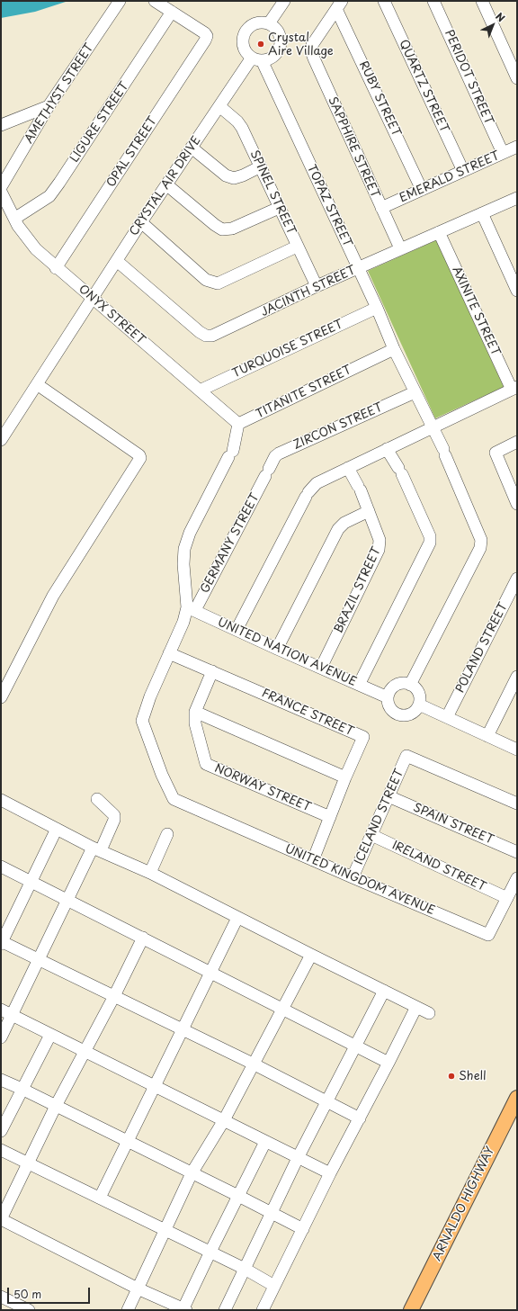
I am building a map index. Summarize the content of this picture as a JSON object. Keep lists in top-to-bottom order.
{
  "streets": {
    "main road": ["ARNALDO HIGHWAY"],
    "street": [
      "PERIDOT STREET",
      "QUARTZ STREET",
      "AMETHYST STREET",
      "RUBY STREET",
      "LIGURE STREET",
      "SAPPHIRE STREET",
      "OPAL STREET",
      "EMERALD STREET",
      "CRYSTAL AIR DRIVE",
      "SPINEL STREET",
      "TOPAZ STREET",
      "JACINTH STREET",
      "AXINITE STREET",
      "ONYX STREET",
      "TURQUOISE STREET",
      "TITANITE STREET",
      "ZIRCON STREET",
      "GERMANY STREET",
      "BRAZIL STREET",
      "POLAND STREET",
      "UNITED NATION AVENUE",
      "FRANCE STREET",
      "NORWAY STREET",
      "ICELAND STREET",
      "SPAIN STREET",
      "IRELAND STREET",
      "UNITED KINGDOM AVENUE"
    ]
  },
  "crossings": [
    ["PERIDOT STREET", "EMERALD STREET"],
    ["QUARTZ STREET", "EMERALD STREET"],
    ["RUBY STREET", "SAPPHIRE STREET"],
    ["RUBY STREET", "EMERALD STREET"],
    ["LIGURE STREET", "OPAL STREET"],
    ["LIGURE STREET", "ONYX STREET"],
    ["SAPPHIRE STREET", "EMERALD STREET"],
    ["SAPPHIRE STREET", "JACINTH STREET"],
    ["OPAL STREET", "ONYX STREET"],
    ["CRYSTAL AIR DRIVE", "SPINEL STREET"],
    ["CRYSTAL AIR DRIVE", "TOPAZ STREET"],
    ["CRYSTAL AIR DRIVE", "JACINTH STREET"],
    ["CRYSTAL AIR DRIVE", "ONYX STREET"],
    ["SPINEL STREET", "JACINTH STREET"],
    ["TOPAZ STREET", "JACINTH STREET"],
    ["TOPAZ STREET", "TURQUOISE STREET"],
    ["TOPAZ STREET", "TITANITE STREET"],
    ["TOPAZ STREET", "ZIRCON STREET"],
    ["TOPAZ STREET", "UNITED NATION AVENUE"],
    ["JACINTH STREET", "AXINITE STREET"],
    ["ONYX STREET", "TURQUOISE STREET"],
    ["ONYX STREET", "TITANITE STREET"],
    ["ZIRCON STREET", "GERMANY STREET"],
    ["GERMANY STREET", "UNITED NATION AVENUE"],
    ["BRAZIL STREET", "UNITED NATION AVENUE"],
    ["FRANCE STREET", "NORWAY STREET"],
    ["FRANCE STREET", "UNITED KINGDOM AVENUE"],
    ["ICELAND STREET", "SPAIN STREET"],
    ["ICELAND STREET", "IRELAND STREET"],
    ["ICELAND STREET", "UNITED KINGDOM AVENUE"],
    ["IRELAND STREET", "UNITED KINGDOM AVENUE"]
  ],
  "places": ["Crystal Aire Village", "Shell"],
  "scale_bar": "50 m",
  "north": "top right"
}
